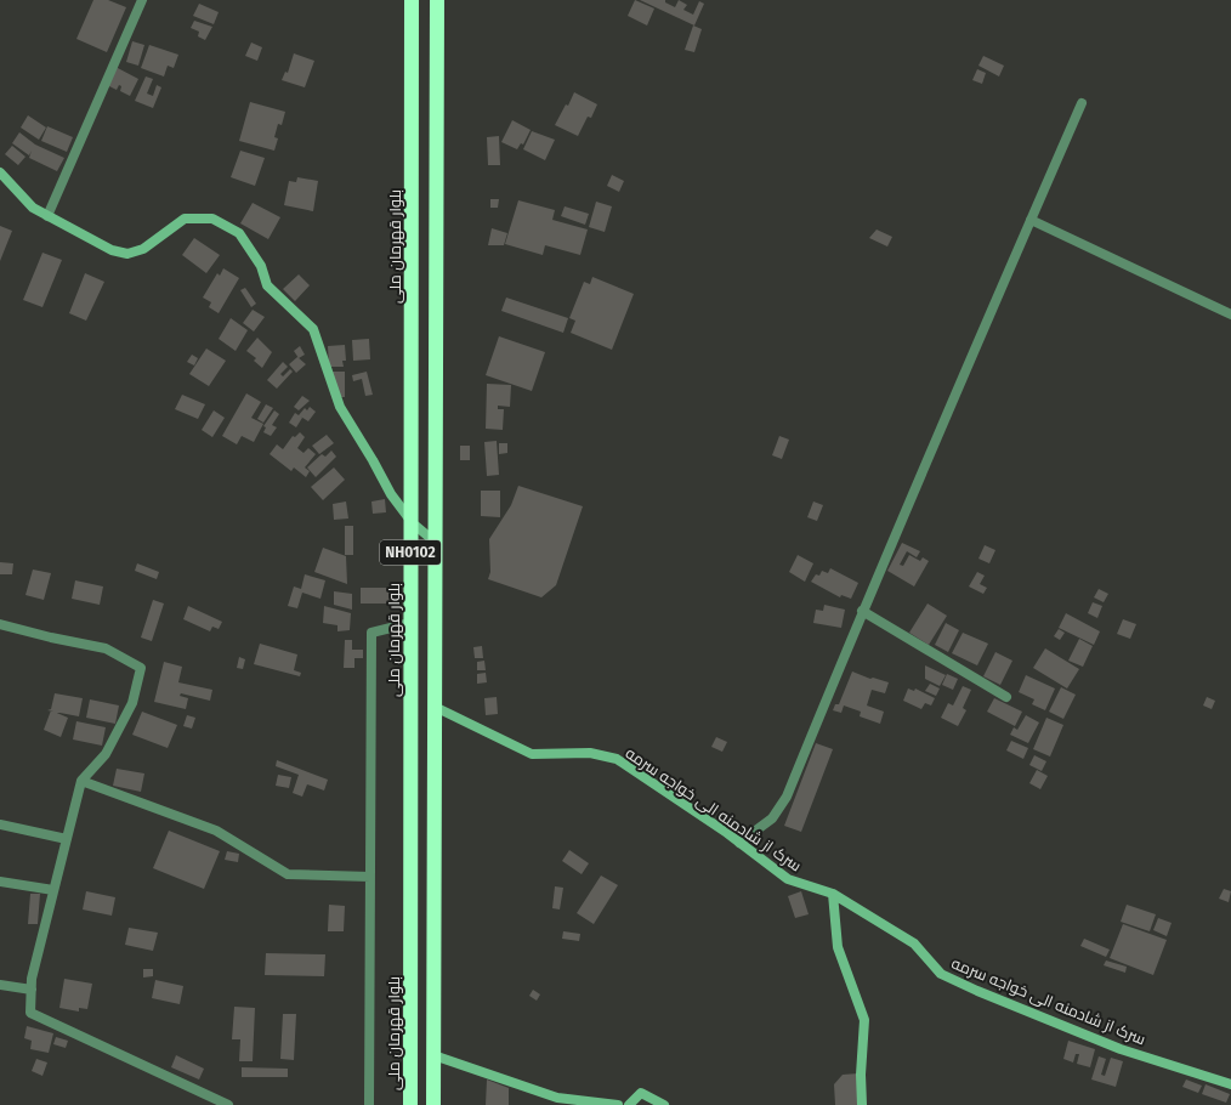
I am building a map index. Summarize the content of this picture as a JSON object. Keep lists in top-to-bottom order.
{
  "streets": {
    "highway": ["بلوار قهرمان ملی", "NH0102"],
    "street": ["سرک از شادمنه الی خواجه سرمه"]
  },
  "crossings": [
    ["NH0102", "سرک از شادمنه الی خواجه سرمه"]
  ]
}
